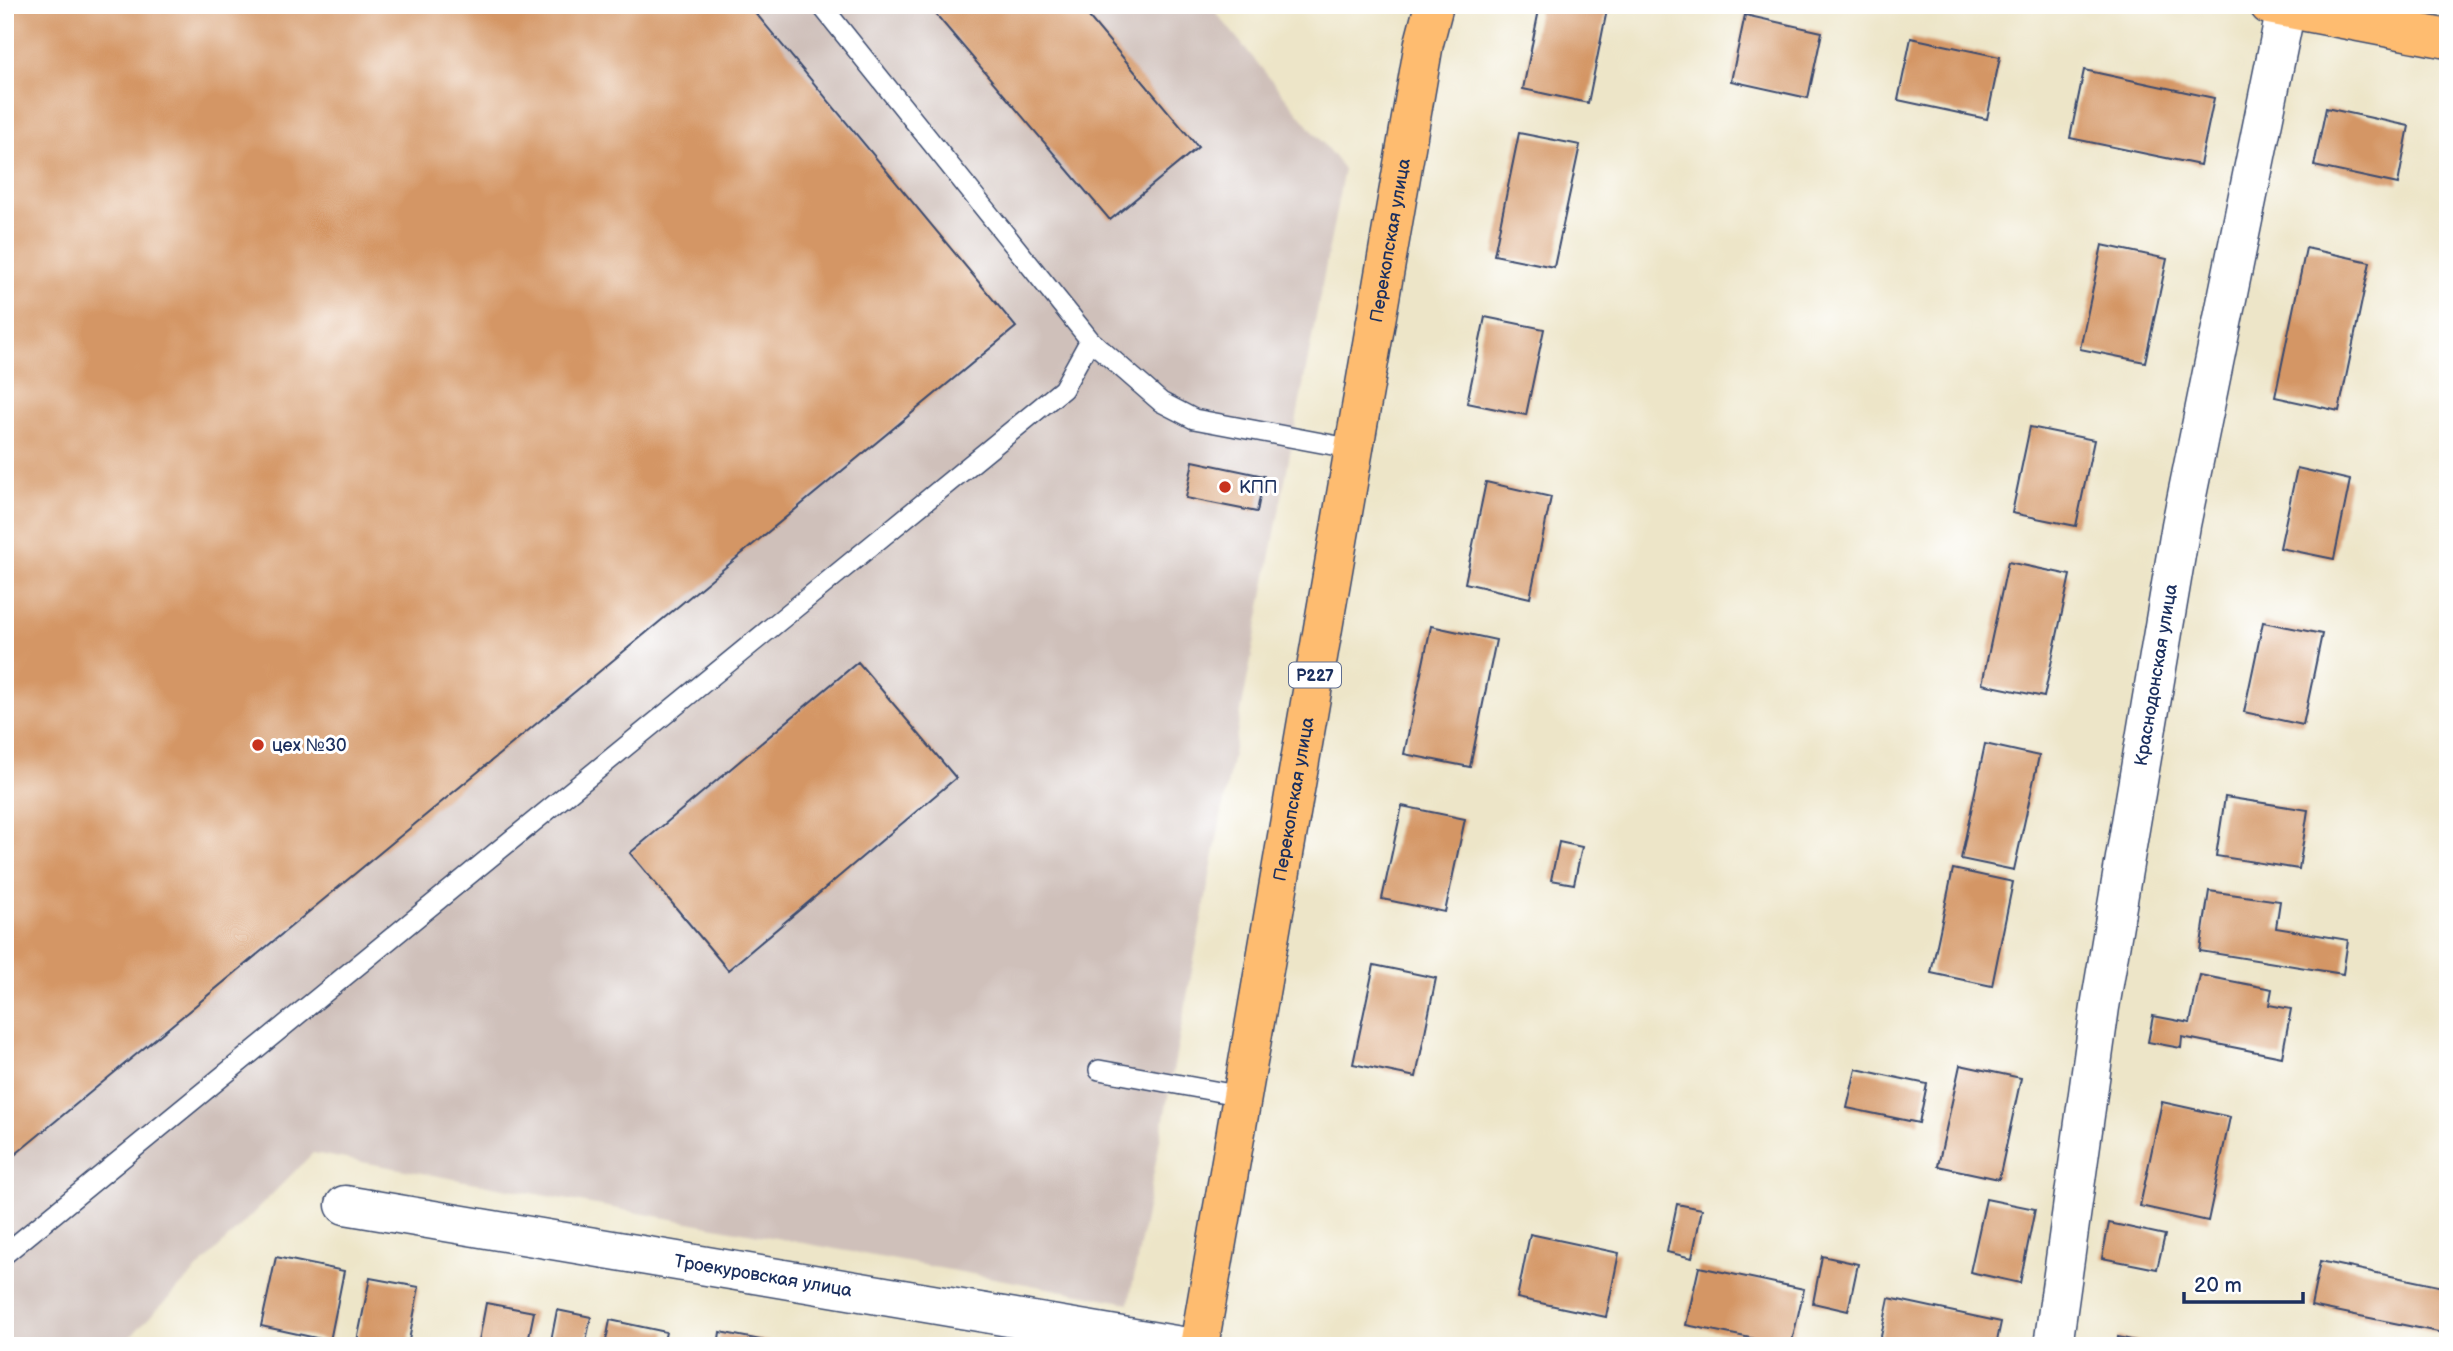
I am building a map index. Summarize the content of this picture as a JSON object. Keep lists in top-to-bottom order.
{
  "streets": {
    "main road": ["Перекопская улица", "Р227"],
    "street": ["Краснодонская улица", "Троекуровская улица"]
  },
  "places": ["КПП", "цех №30"],
  "scale_bar": "20 m"
}
